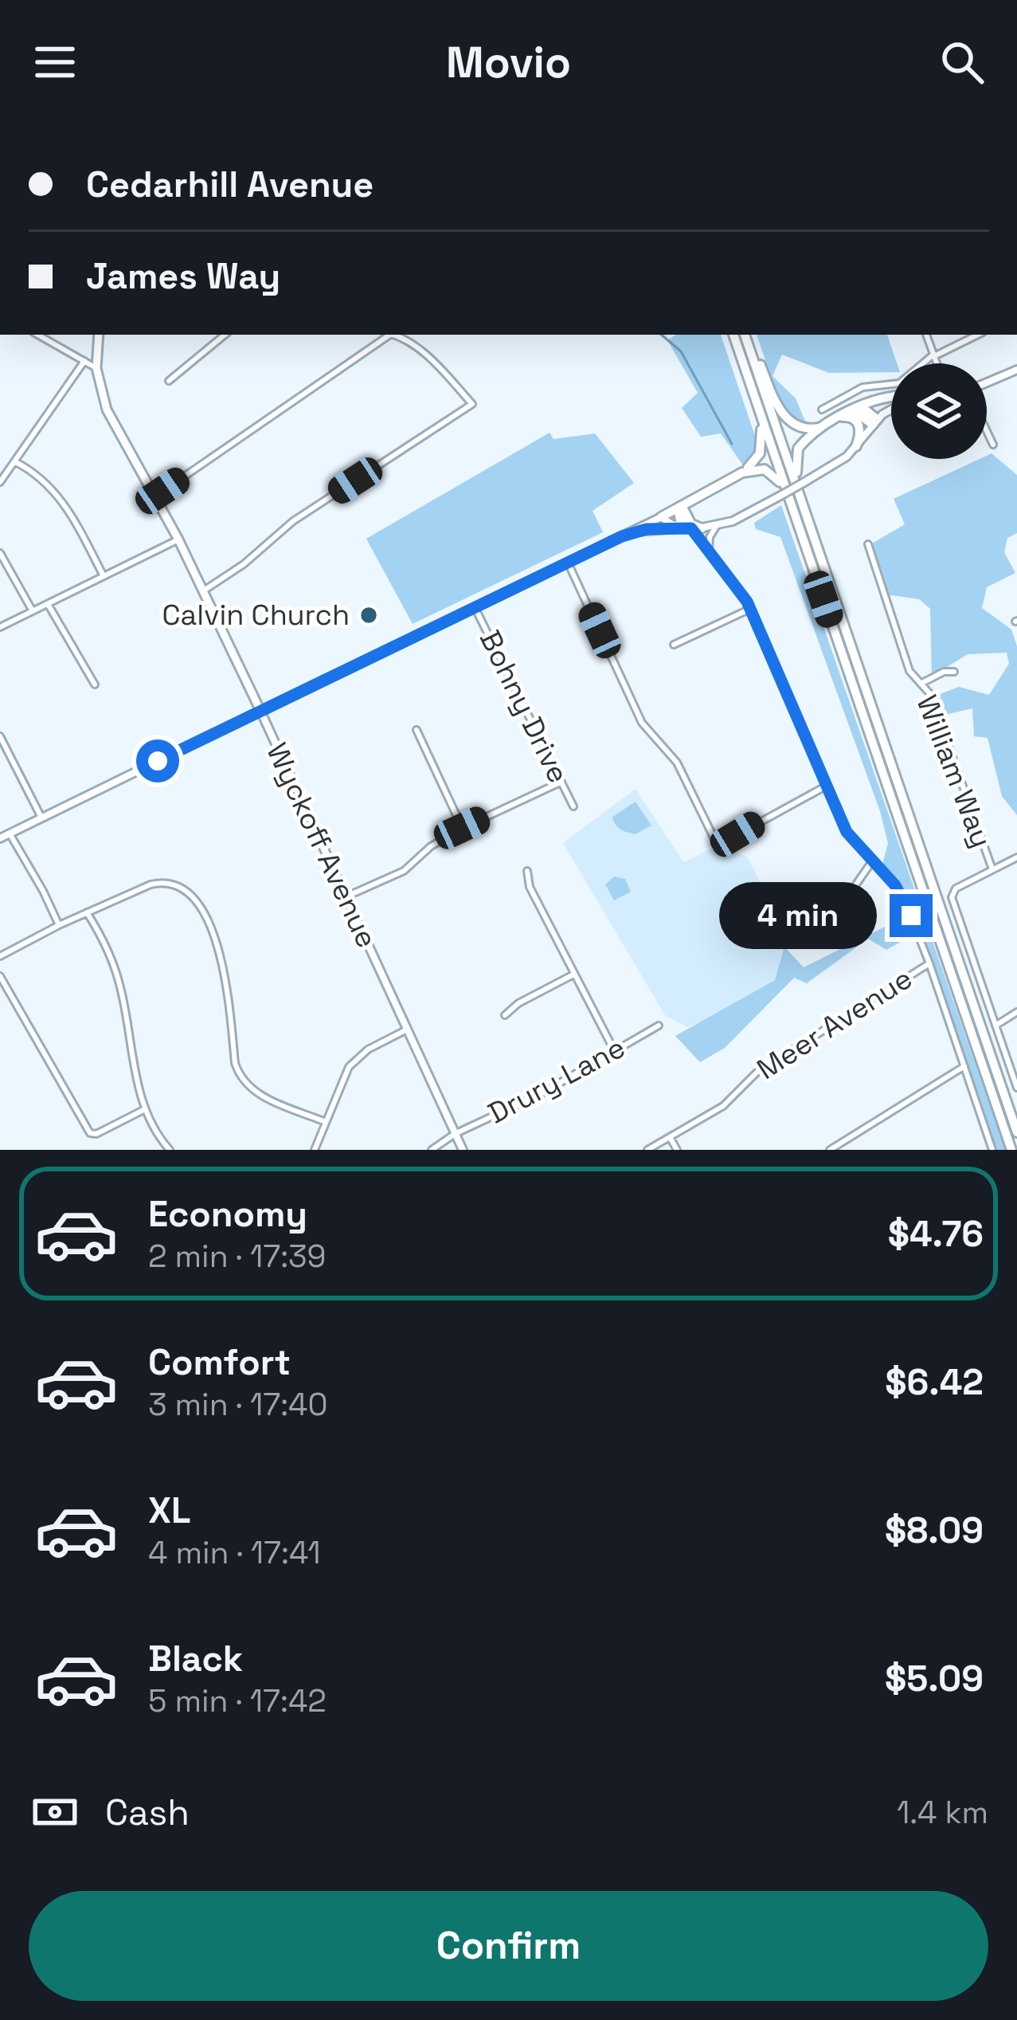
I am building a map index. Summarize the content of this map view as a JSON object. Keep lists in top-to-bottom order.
{
  "streets": {
    "main road": ["Wyckoff Avenue"],
    "street": [
      "Bohny Drive",
      "William Way",
      "Meer Avenue",
      "Drury Lane"
    ]
  },
  "crossings": [
    ["Wyckoff Avenue", "Drury Lane"]
  ],
  "places": ["Calvin Church"],
  "page": {
    "header": "Movio",
    "banner": ["Cedarhill Avenue", "James Way"],
    "bubble": "4 min",
    "list": [
      {
        "name": "Economy",
        "note": "2 min · 17:39",
        "value": "$4.76"
      },
      {
        "name": "Comfort",
        "note": "3 min · 17:40",
        "value": "$6.42"
      },
      {
        "name": "XL",
        "note": "4 min · 17:41",
        "value": "$8.09"
      },
      {
        "name": "Black",
        "note": "5 min · 17:42",
        "value": "$5.09"
      }
    ],
    "pay": ["Cash", "1.4 km"],
    "buttons": "Confirm"
  }
}
